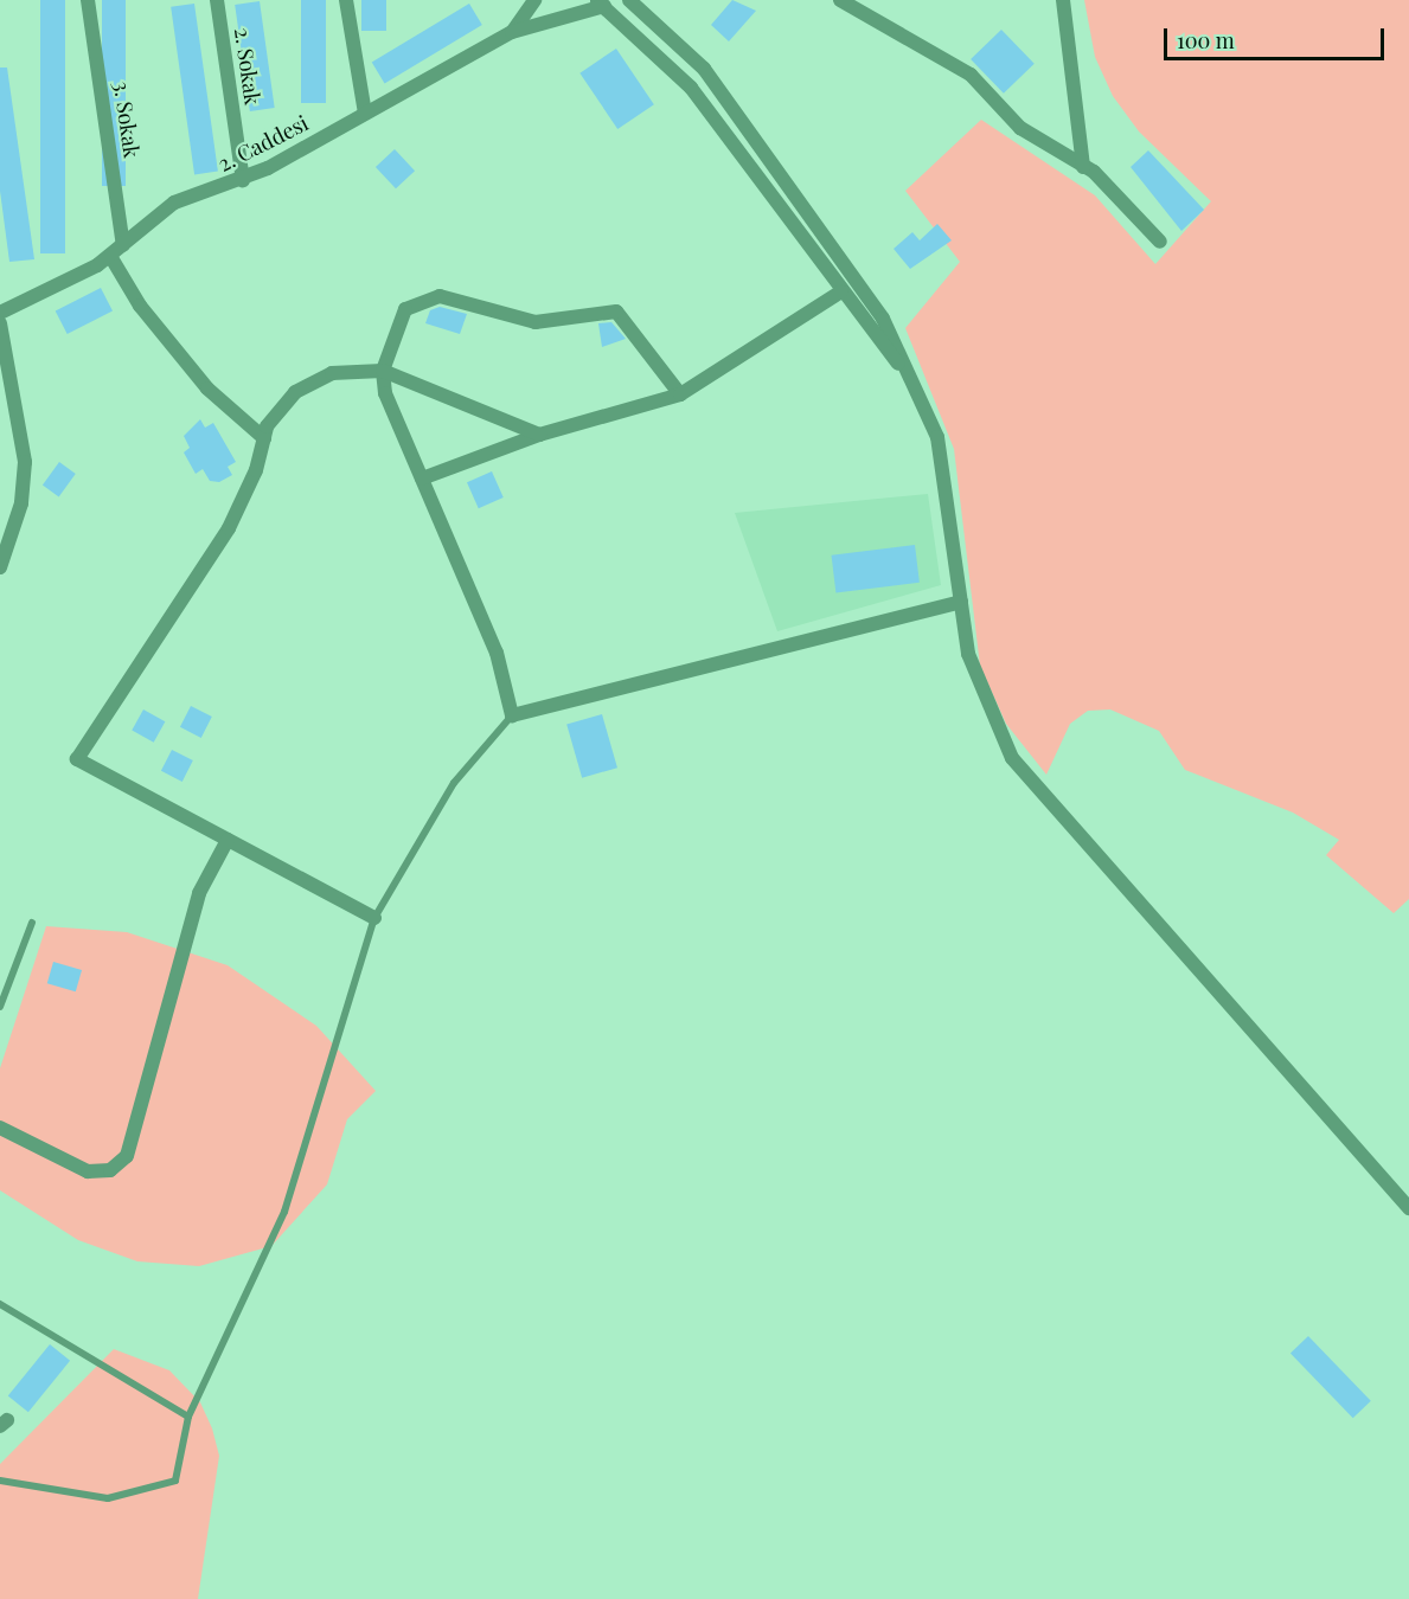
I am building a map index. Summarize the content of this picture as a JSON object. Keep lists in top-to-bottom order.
{
  "streets": {
    "street": ["2. Sokak", "3. Sokak", "2. Caddesi"]
  },
  "crossings": [
    ["2. Sokak", "2. Caddesi"],
    ["3. Sokak", "2. Caddesi"]
  ],
  "scale_bar": "100 m"
}
